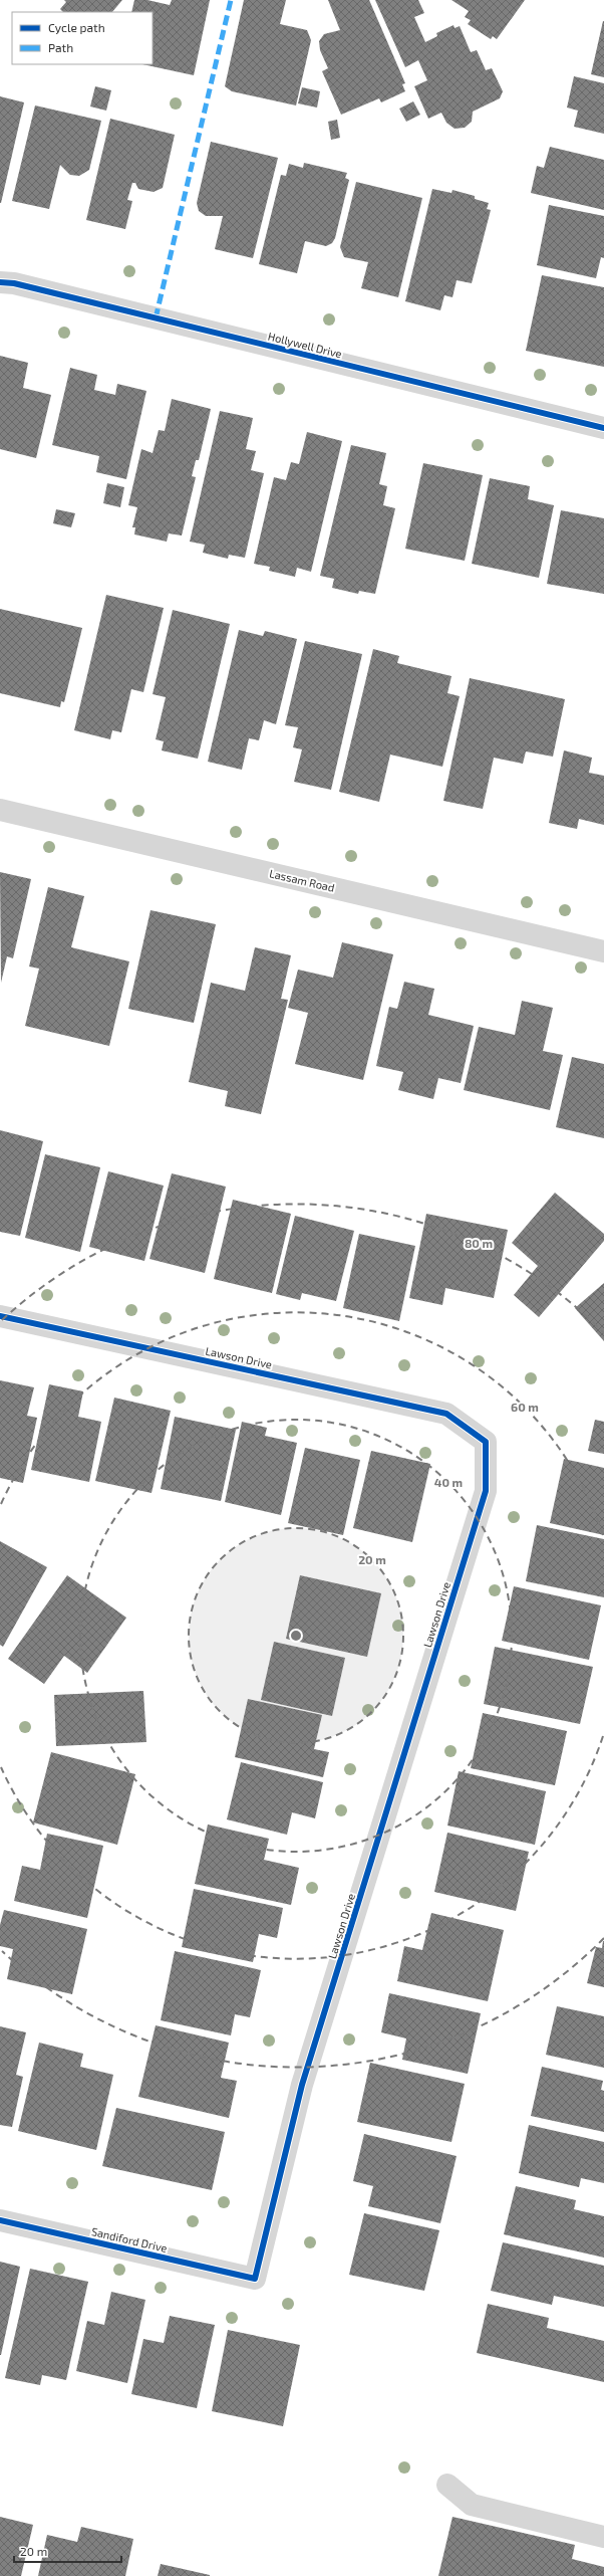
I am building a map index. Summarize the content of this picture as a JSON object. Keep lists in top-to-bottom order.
{
  "streets": {
    "street": [
      "Hollywell Drive",
      "Lassam Road",
      "Lawson Drive",
      "Sandiford Drive"
    ]
  },
  "crossings": [
    ["Lawson Drive", "Sandiford Drive"]
  ],
  "legend": ["Cycle path", "Path"],
  "scale_bar": "20 m",
  "rings": [
    "80 m",
    "60 m",
    "40 m",
    "20 m"
  ]
}
